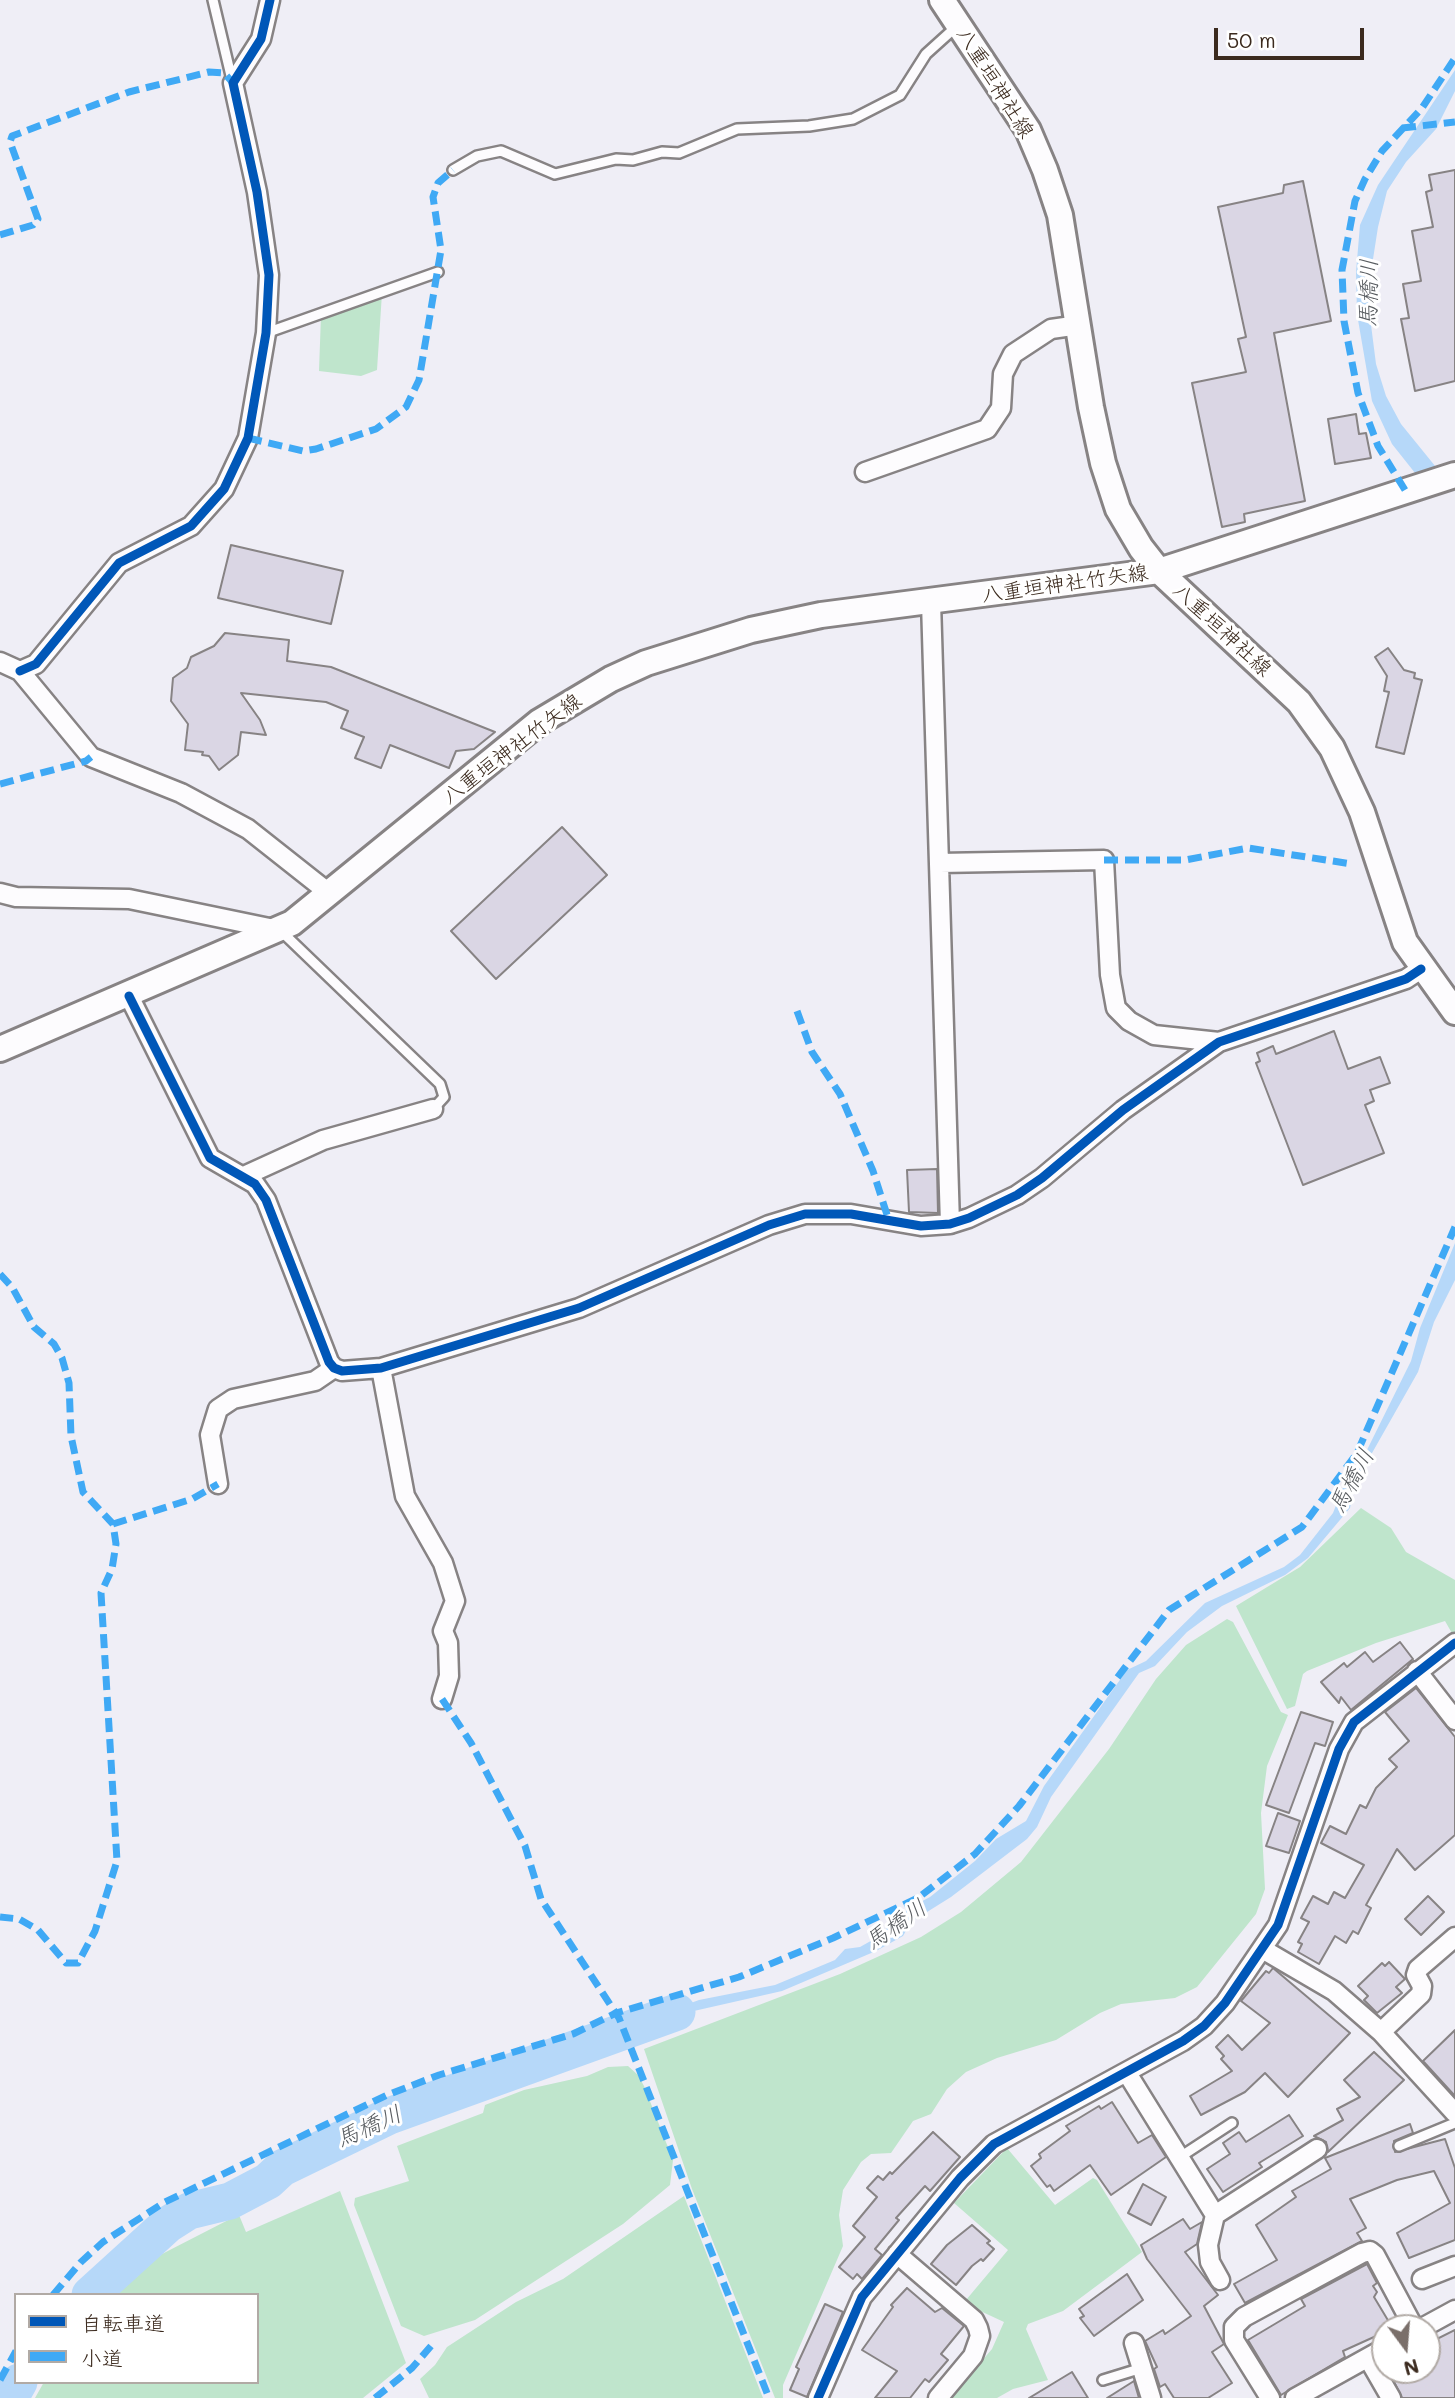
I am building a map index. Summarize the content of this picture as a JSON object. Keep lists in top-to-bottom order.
{
  "streets": {
    "main road": ["八重垣神社線", "八重垣神社竹矢線"]
  },
  "crossings": [
    ["八重垣神社線", "八重垣神社竹矢線"]
  ],
  "water": ["馬橋川"],
  "legend": ["自転車道", "小道"],
  "scale_bar": "50 m",
  "north": "bottom"
}
